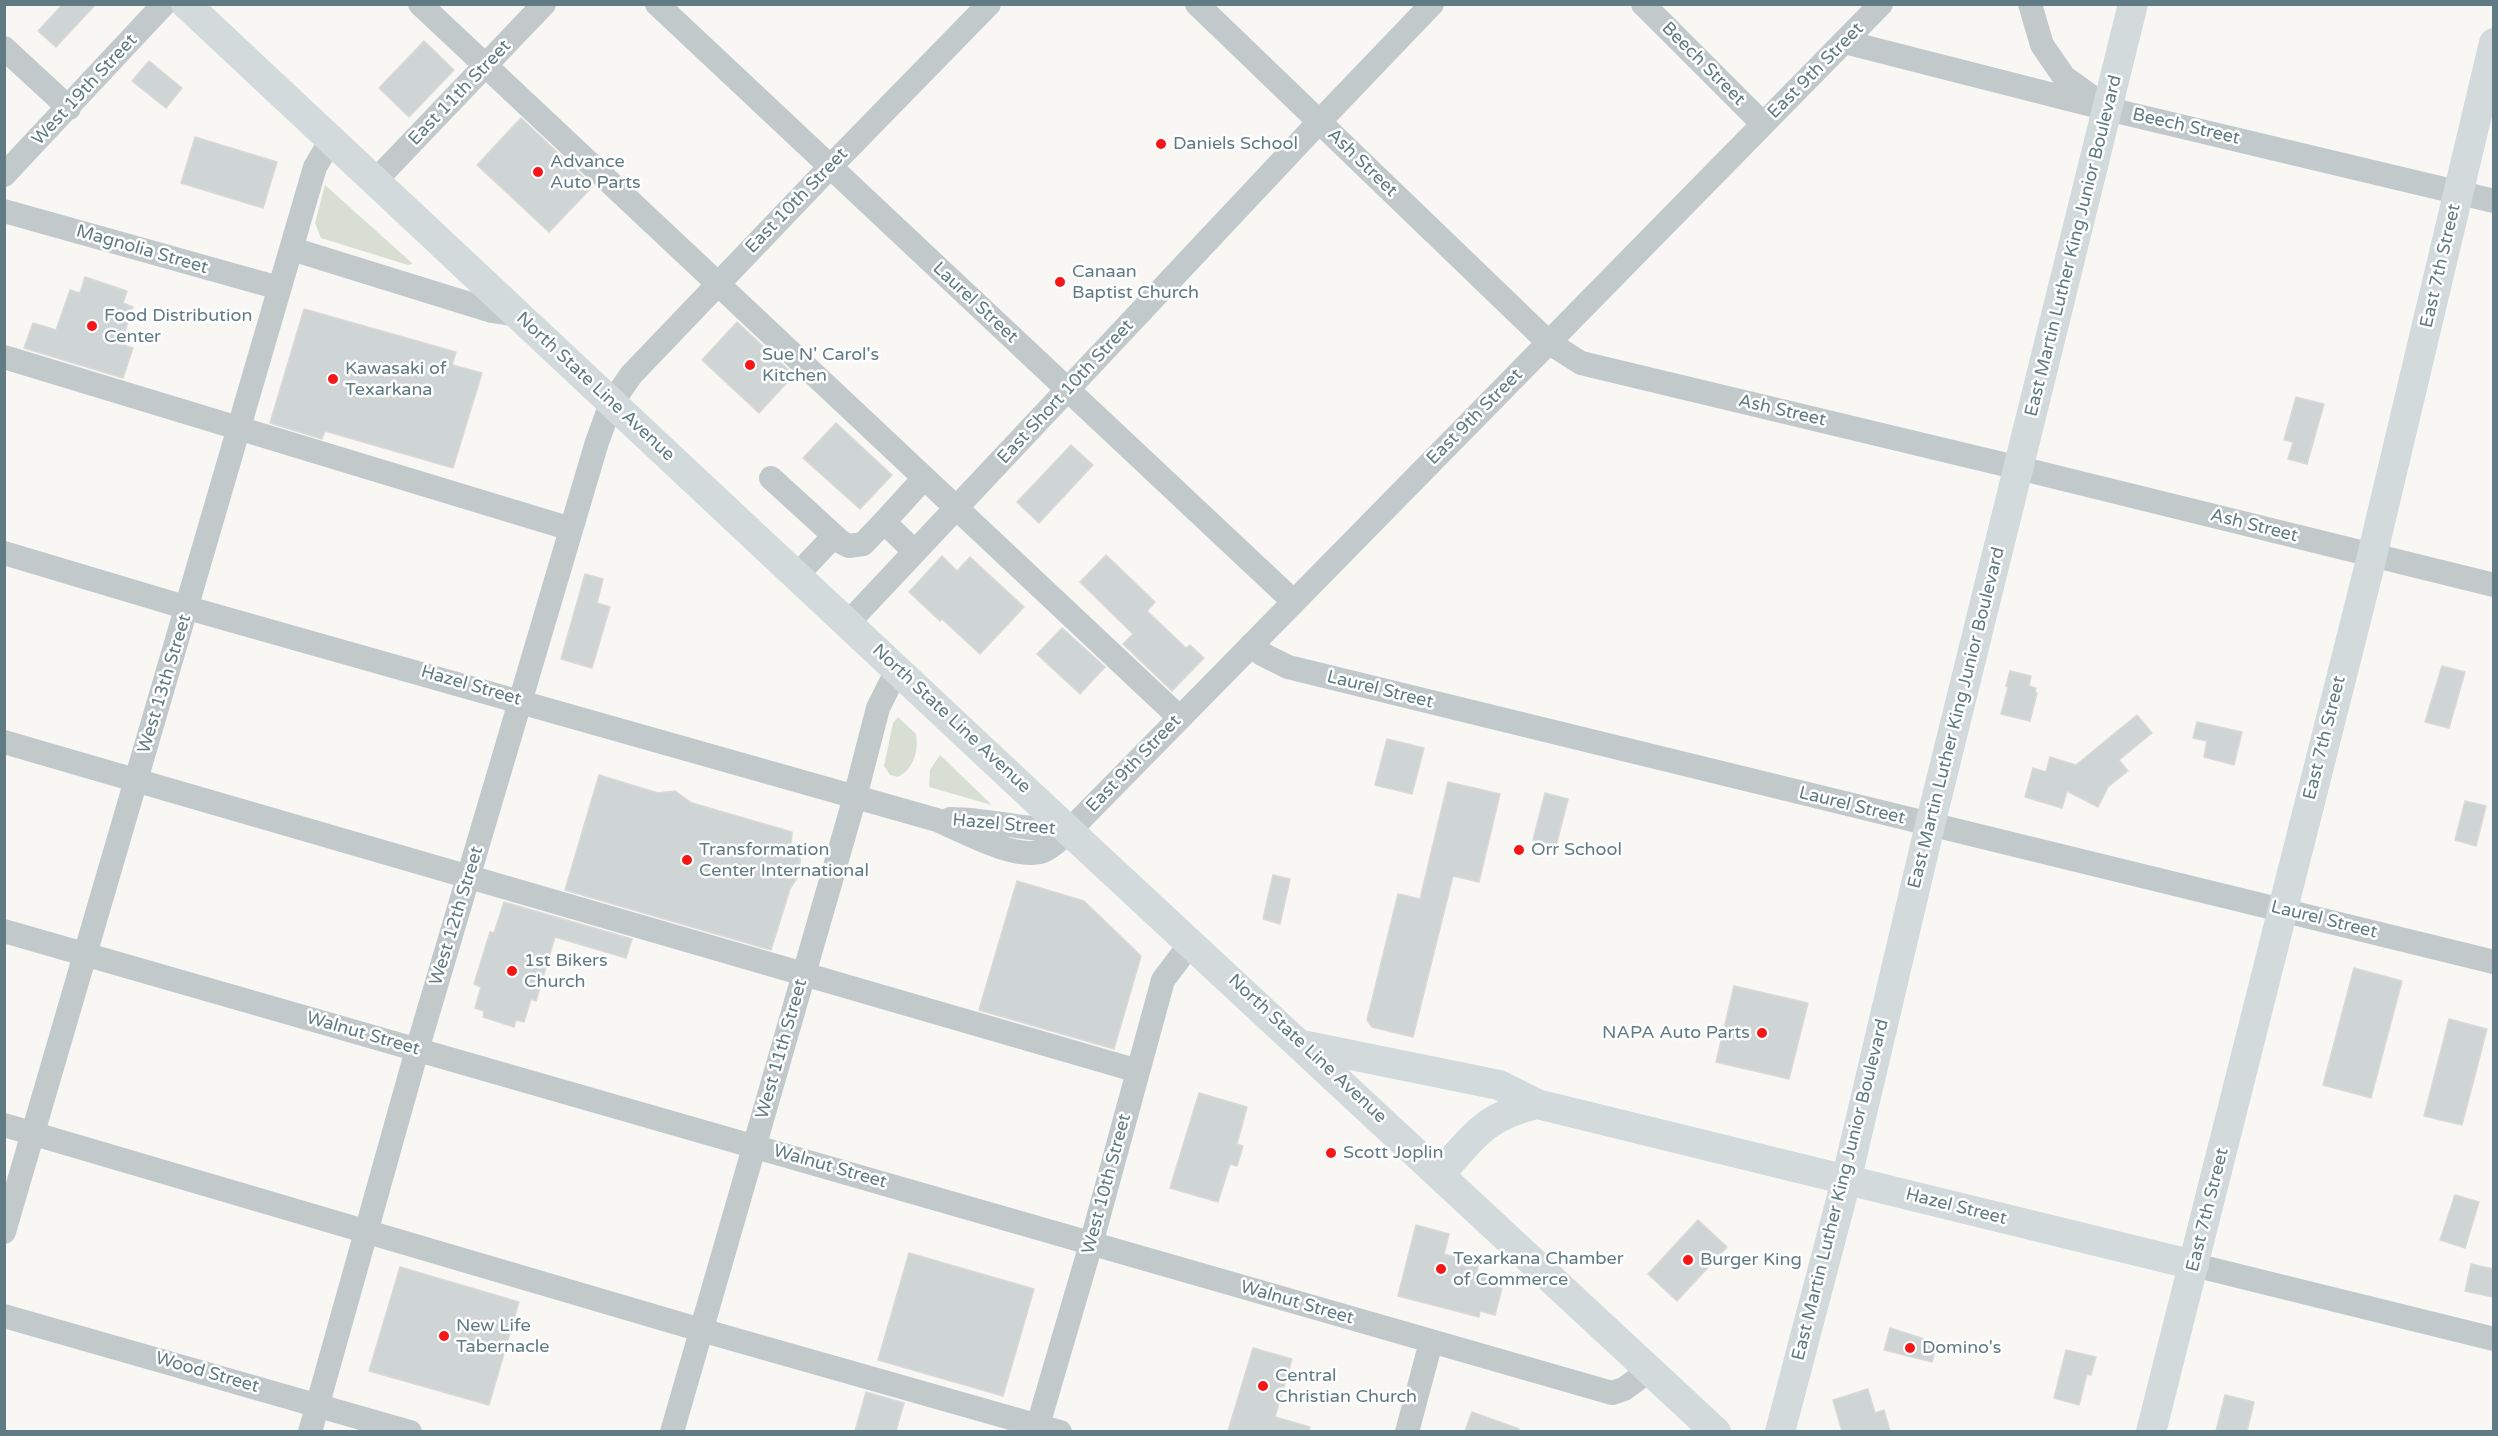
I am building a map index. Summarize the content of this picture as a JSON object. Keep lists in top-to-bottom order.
{
  "streets": {
    "main road": [
      "East Martin Luther King Junior Boulevard",
      "East 7th Street",
      "North State Line Avenue",
      "Hazel Street"
    ],
    "street": [
      "Beech Street",
      "East 9th Street",
      "West 19th Street",
      "East 11th Street",
      "Ash Street",
      "East 10th Street",
      "Magnolia Street",
      "Laurel Street",
      "East Short 10th Street",
      "West 13th Street",
      "West 12th Street",
      "Walnut Street",
      "West 11th Street",
      "West 10th Street",
      "Wood Street"
    ]
  },
  "crossings": [
    ["Beech Street", "East 9th Street"],
    ["Beech Street", "East Martin Luther King Junior Boulevard"],
    ["Beech Street", "East 7th Street"],
    ["East 9th Street", "Ash Street"],
    ["East 9th Street", "Laurel Street"],
    ["East 9th Street", "North State Line Avenue"],
    ["East 9th Street", "Hazel Street"],
    ["East 11th Street", "North State Line Avenue"],
    ["Ash Street", "East Martin Luther King Junior Boulevard"],
    ["Ash Street", "East 7th Street"],
    ["Ash Street", "East Short 10th Street"],
    ["East 10th Street", "Laurel Street"],
    ["East 10th Street", "North State Line Avenue"],
    ["East 10th Street", "West 12th Street"],
    ["East Martin Luther King Junior Boulevard", "Laurel Street"],
    ["East Martin Luther King Junior Boulevard", "Hazel Street"],
    ["Magnolia Street", "West 13th Street"],
    ["East 7th Street", "Laurel Street"],
    ["East 7th Street", "Hazel Street"],
    ["Laurel Street", "East Short 10th Street"],
    ["North State Line Avenue", "East Short 10th Street"],
    ["North State Line Avenue", "West 13th Street"],
    ["North State Line Avenue", "Hazel Street"],
    ["North State Line Avenue", "West 12th Street"],
    ["North State Line Avenue", "Walnut Street"],
    ["North State Line Avenue", "West 11th Street"],
    ["North State Line Avenue", "West 10th Street"],
    ["West 13th Street", "Hazel Street"],
    ["West 13th Street", "Walnut Street"],
    ["Hazel Street", "West 12th Street"],
    ["Hazel Street", "West 11th Street"],
    ["West 12th Street", "Walnut Street"],
    ["West 12th Street", "Wood Street"],
    ["Walnut Street", "West 11th Street"],
    ["Walnut Street", "West 10th Street"]
  ],
  "places": [
    "Daniels School",
    "Advance Auto Parts",
    "Canaan Baptist Church",
    "Food Distribution Center",
    "Sue N' Carol's Kitchen",
    "Kawasaki of Texarkana",
    "Orr School",
    "Transformation Center International",
    "1st Bikers Church",
    "NAPA Auto Parts",
    "Scott Joplin",
    "Burger King",
    "Texarkana Chamber of Commerce",
    "New Life Tabernacle",
    "Domino's",
    "Central Christian Church"
  ]
}
